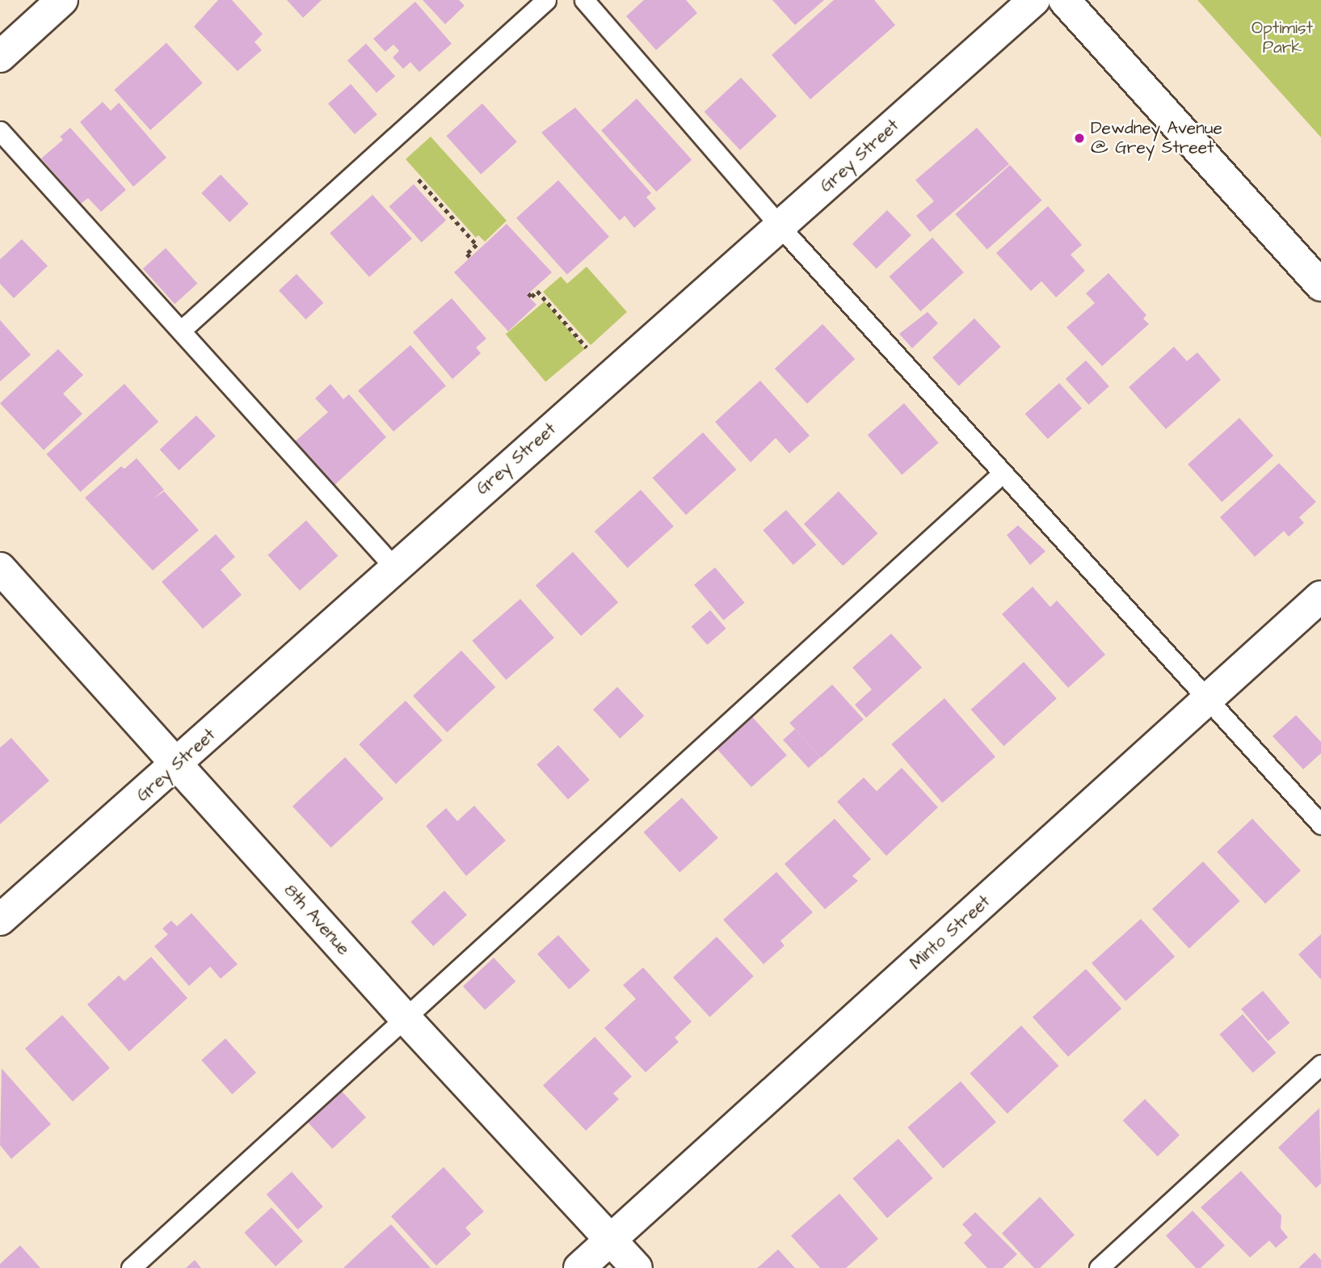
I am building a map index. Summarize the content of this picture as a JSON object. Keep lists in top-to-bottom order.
{
  "streets": {
    "street": ["Grey Street", "8th Avenue", "Minto Street"]
  },
  "crossings": [
    ["Grey Street", "8th Avenue"],
    ["8th Avenue", "Minto Street"]
  ],
  "parks": ["Optimist Park"],
  "places": ["Dewdney Avenue @ Grey Street"]
}
